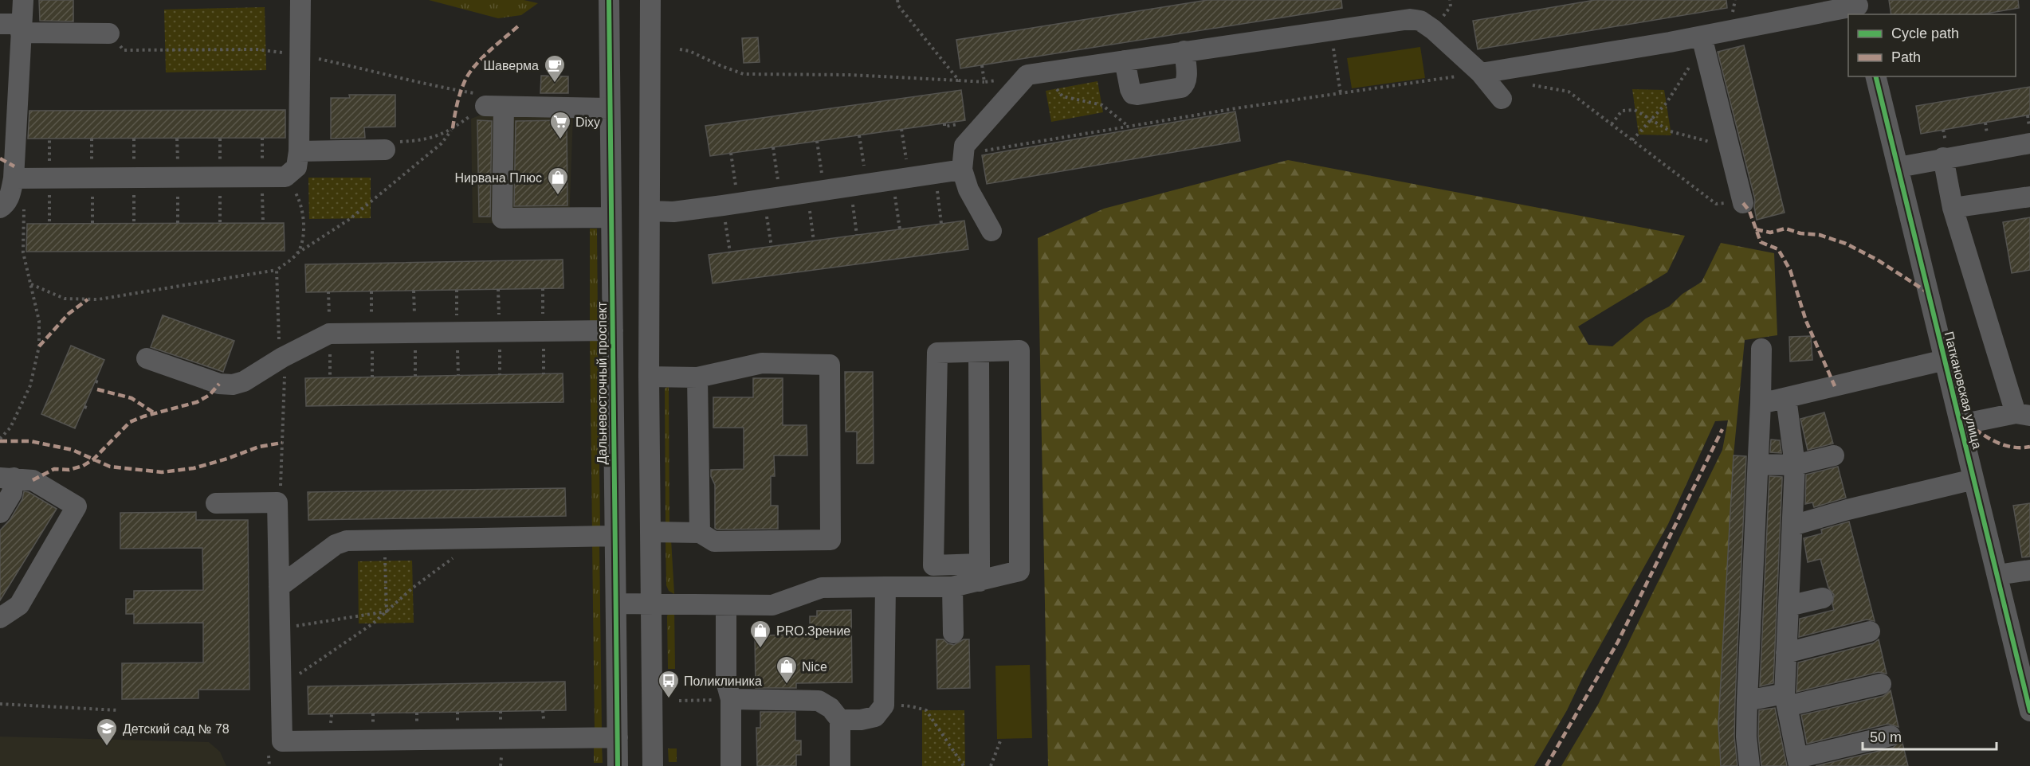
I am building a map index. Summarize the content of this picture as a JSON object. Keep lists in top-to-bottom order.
{
  "streets": {
    "street": ["Дальневосточный проспект", "Паткановская улица"]
  },
  "places": {
    "cafe": ["Шаверма"],
    "supermarket": ["Dixy"],
    "shop": ["Нирвана Плюс", "PRO.Зрение", "Nice"],
    "bus stop": ["Поликлиника"],
    "school or university": ["Детский сад № 78"]
  },
  "legend": ["Cycle path", "Path"],
  "scale_bar": "50 m"
}
